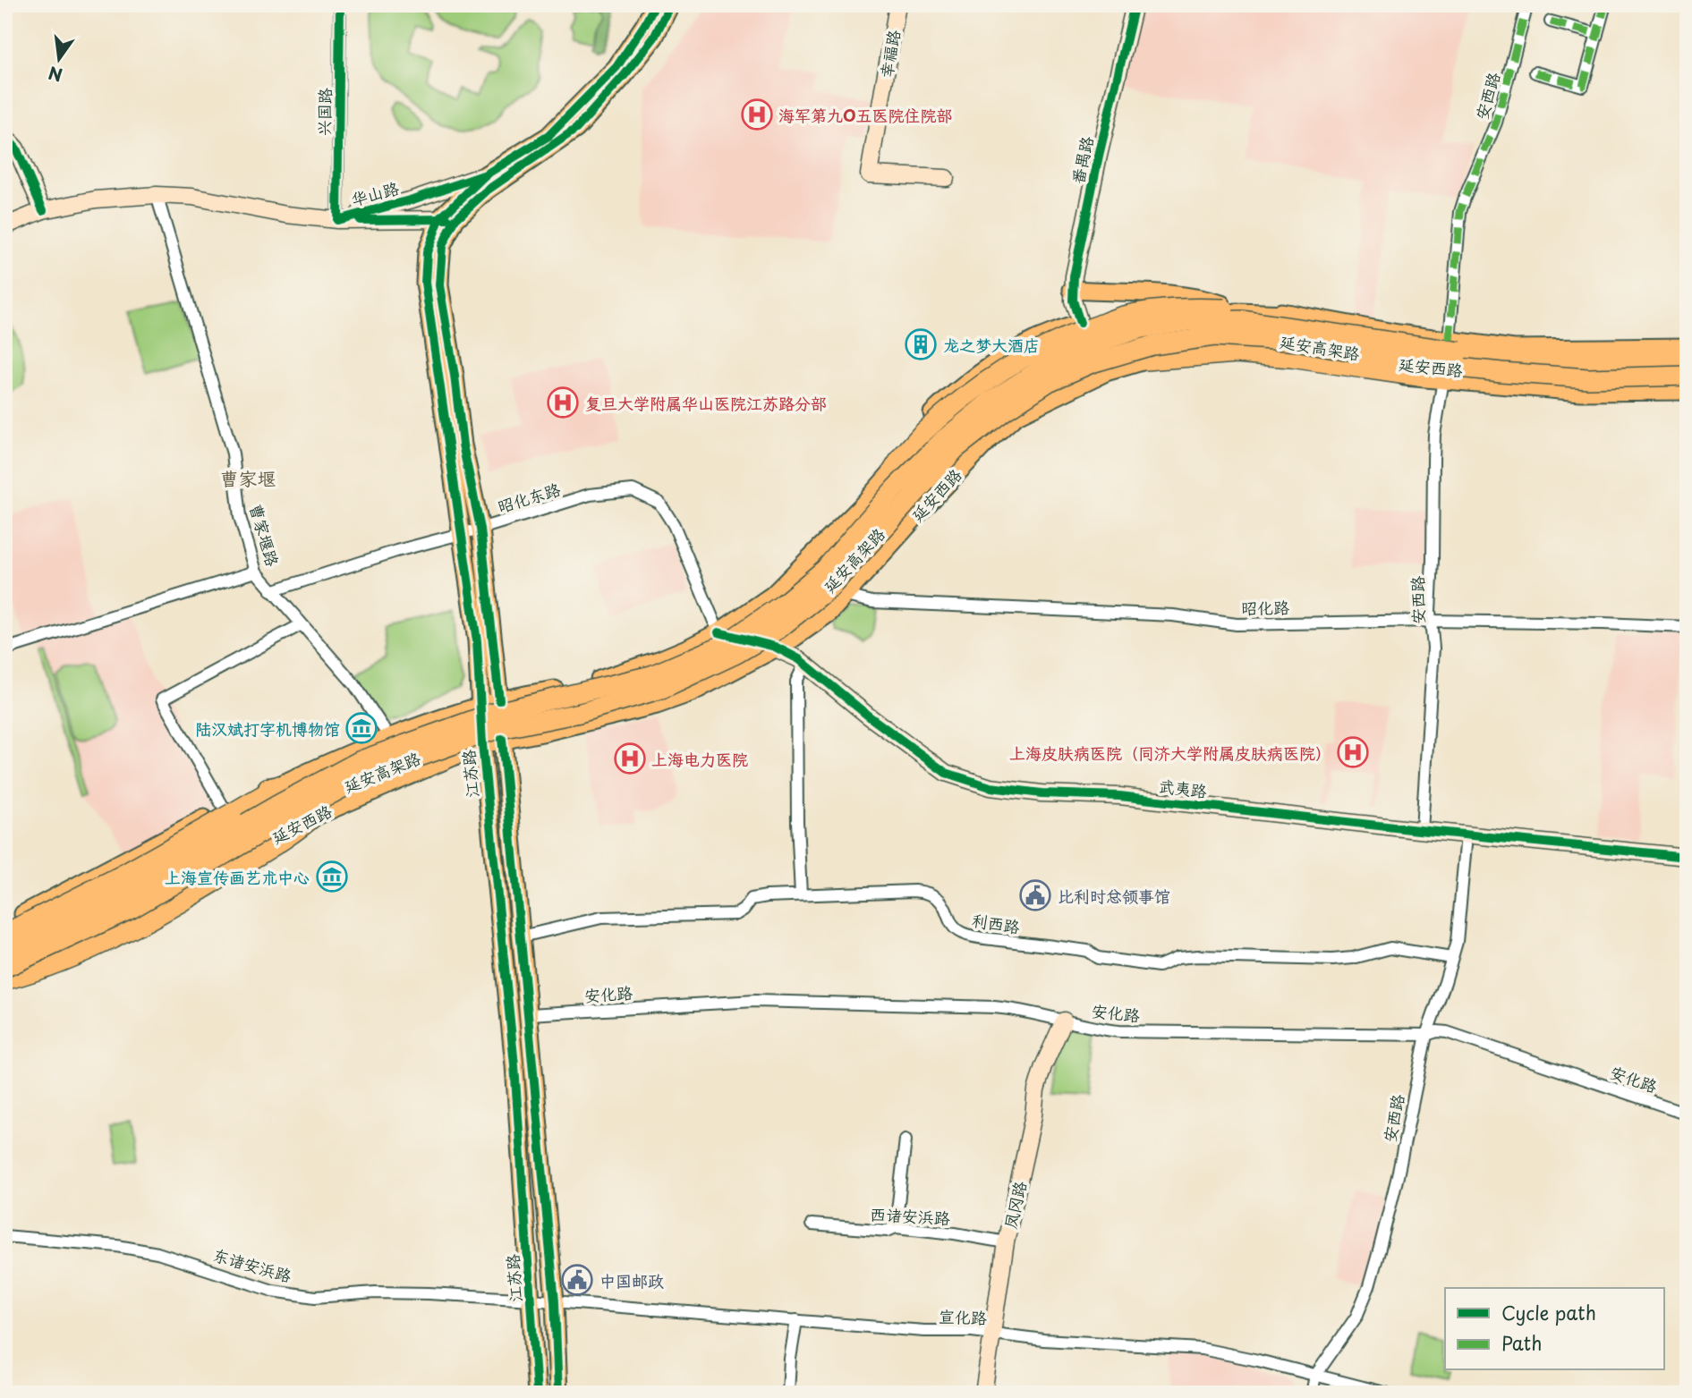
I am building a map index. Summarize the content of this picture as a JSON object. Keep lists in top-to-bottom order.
{
  "streets": {
    "highway": ["延安高架路"],
    "main road": ["华山路", "延安西路", "江苏路"],
    "street": [
      "幸福路",
      "安西路",
      "兴国路",
      "番禺路",
      "昭化东路",
      "曹家堰路",
      "昭化路",
      "武夷路",
      "利西路",
      "安化路",
      "凤冈路",
      "西诸安浜路",
      "东诸安浜路",
      "宣化路"
    ]
  },
  "crossings": [
    ["安西路", "延安西路"],
    ["安西路", "昭化路"],
    ["安西路", "武夷路"],
    ["安西路", "利西路"],
    ["安西路", "安化路"],
    ["安西路", "宣化路"],
    ["兴国路", "华山路"],
    ["番禺路", "延安西路"],
    ["华山路", "曹家堰路"],
    ["华山路", "江苏路"],
    ["延安高架路", "延安西路"],
    ["延安西路", "昭化东路"],
    ["延安西路", "曹家堰路"],
    ["延安西路", "昭化路"],
    ["延安西路", "江苏路"],
    ["延安西路", "武夷路"],
    ["昭化东路", "曹家堰路"],
    ["昭化东路", "江苏路"],
    ["昭化东路", "武夷路"],
    ["江苏路", "利西路"],
    ["江苏路", "安化路"],
    ["江苏路", "东诸安浜路"],
    ["江苏路", "宣化路"],
    ["安化路", "凤冈路"],
    ["凤冈路", "西诸安浜路"],
    ["凤冈路", "宣化路"],
    ["东诸安浜路", "宣化路"]
  ],
  "districts": ["曹家堰"],
  "places": {
    "hospital": [
      "海军第九O五医院住院部",
      "复旦大学附属华山医院江苏路分部",
      "上海皮肤病医院（同济大学附属皮肤病医院）",
      "上海电力医院"
    ],
    "building": ["龙之梦大酒店"],
    "museum": ["陆汉斌打字机博物馆", "上海宣传画艺术中心"],
    "public building": ["比利时总领事馆", "中国邮政"]
  },
  "legend": ["Cycle path", "Path"],
  "north": "bottom"
}
